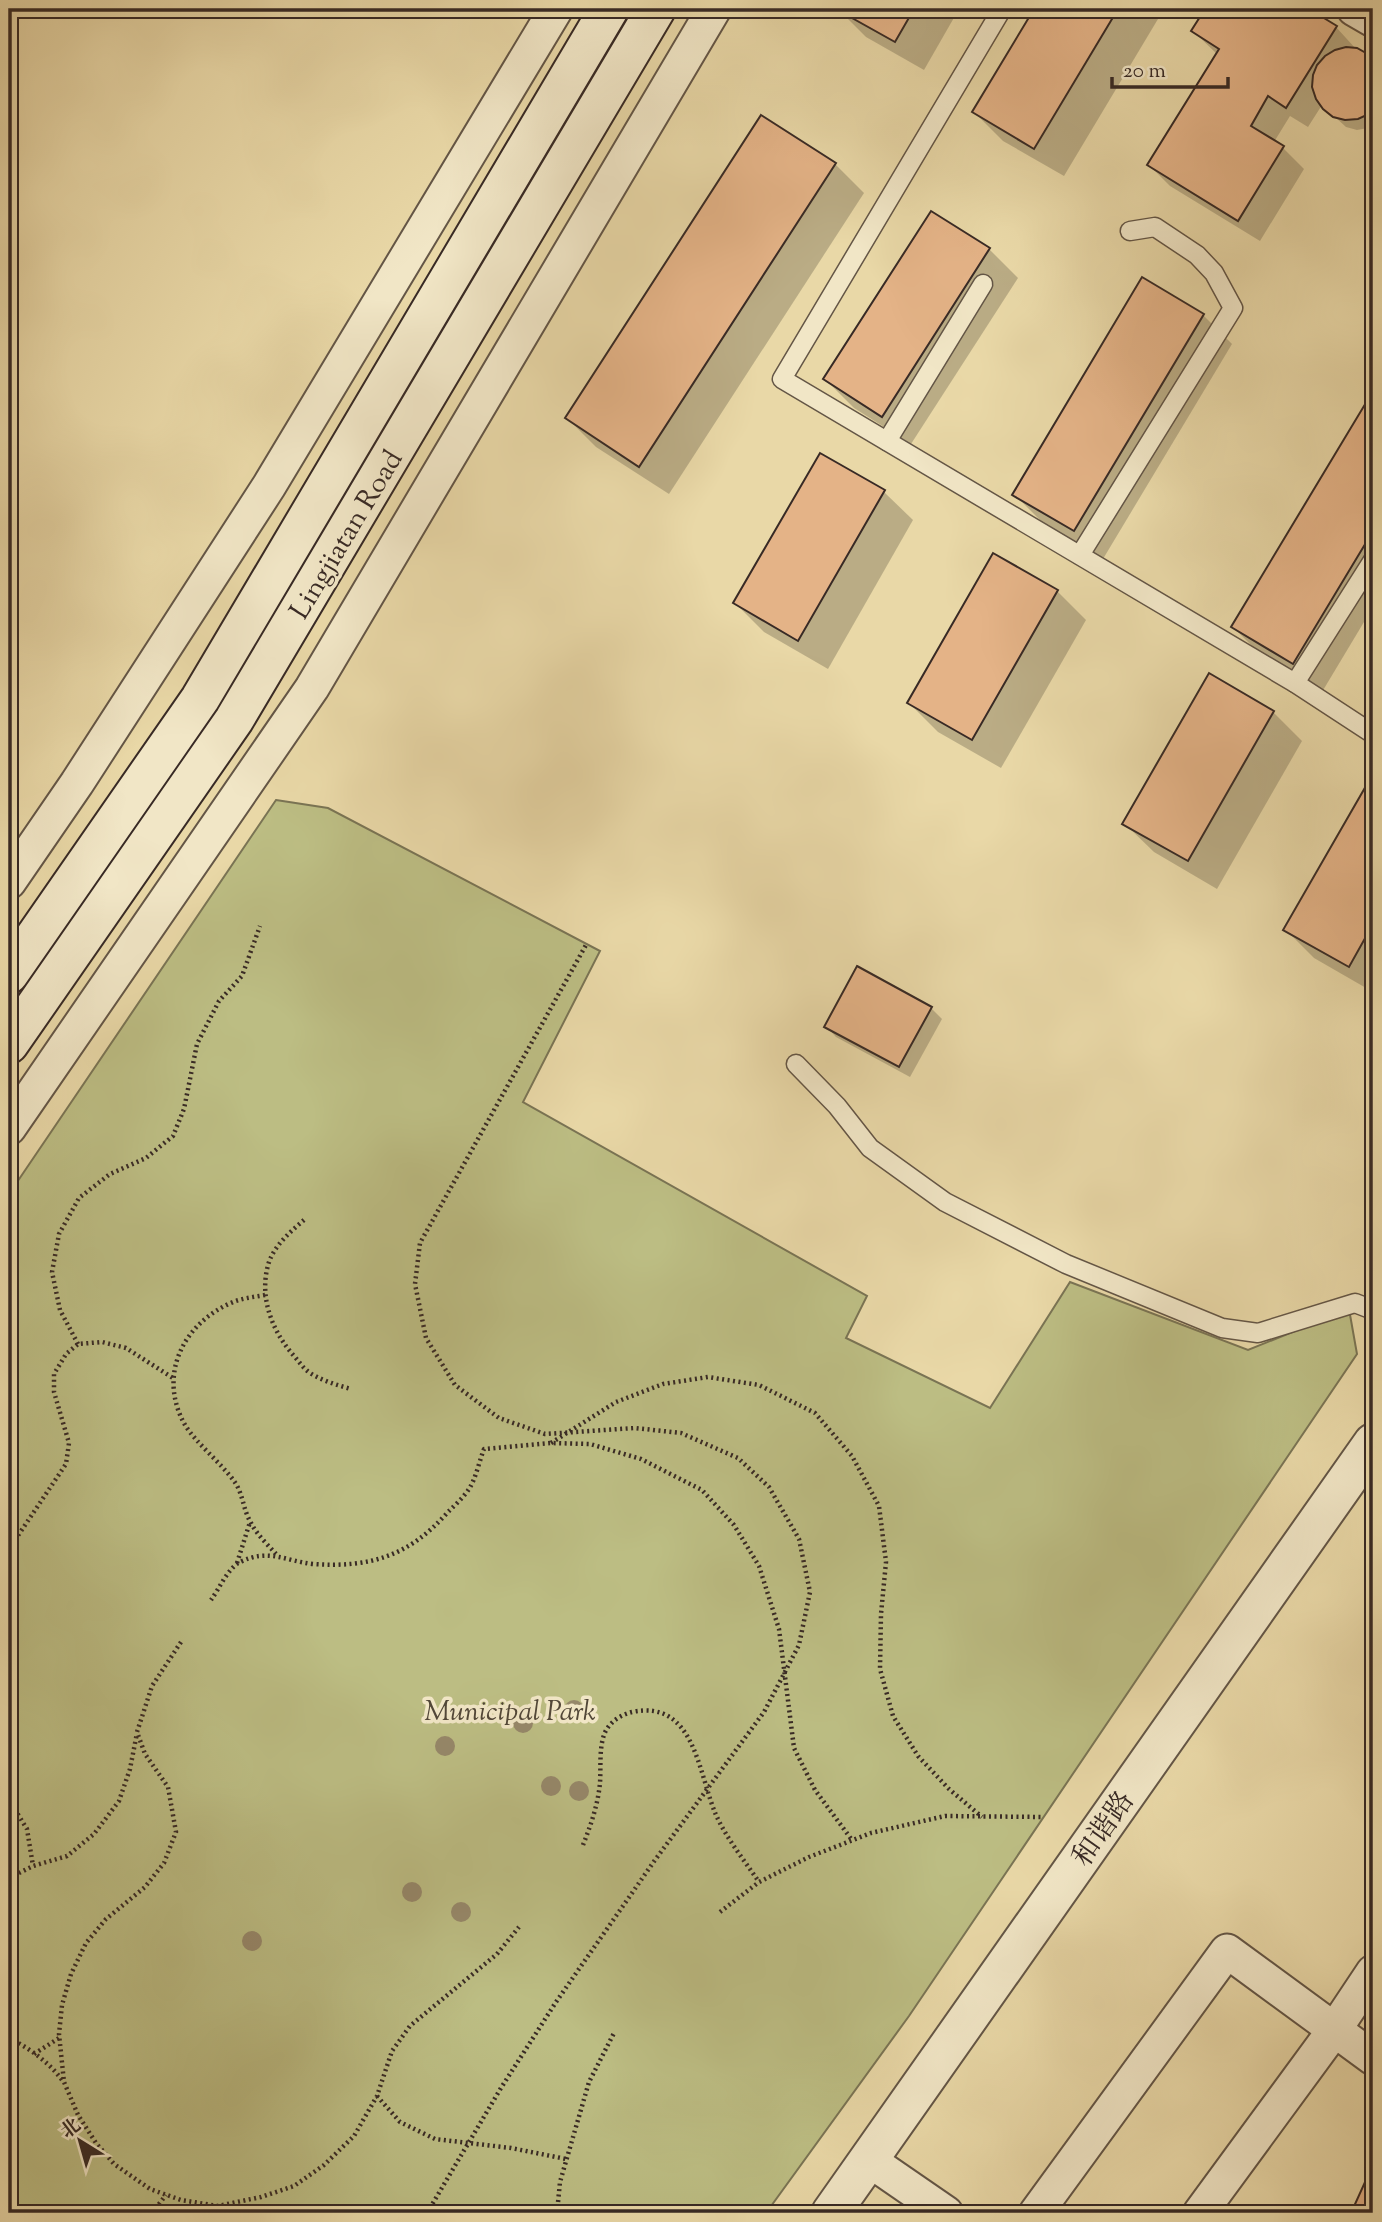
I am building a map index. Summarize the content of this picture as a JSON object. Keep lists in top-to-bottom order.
{
  "streets": {
    "main road": ["Lingjiatan Road", "和谐路"]
  },
  "parks": ["Municipal Park"],
  "scale_bar": "20 m",
  "north": "top left"
}
